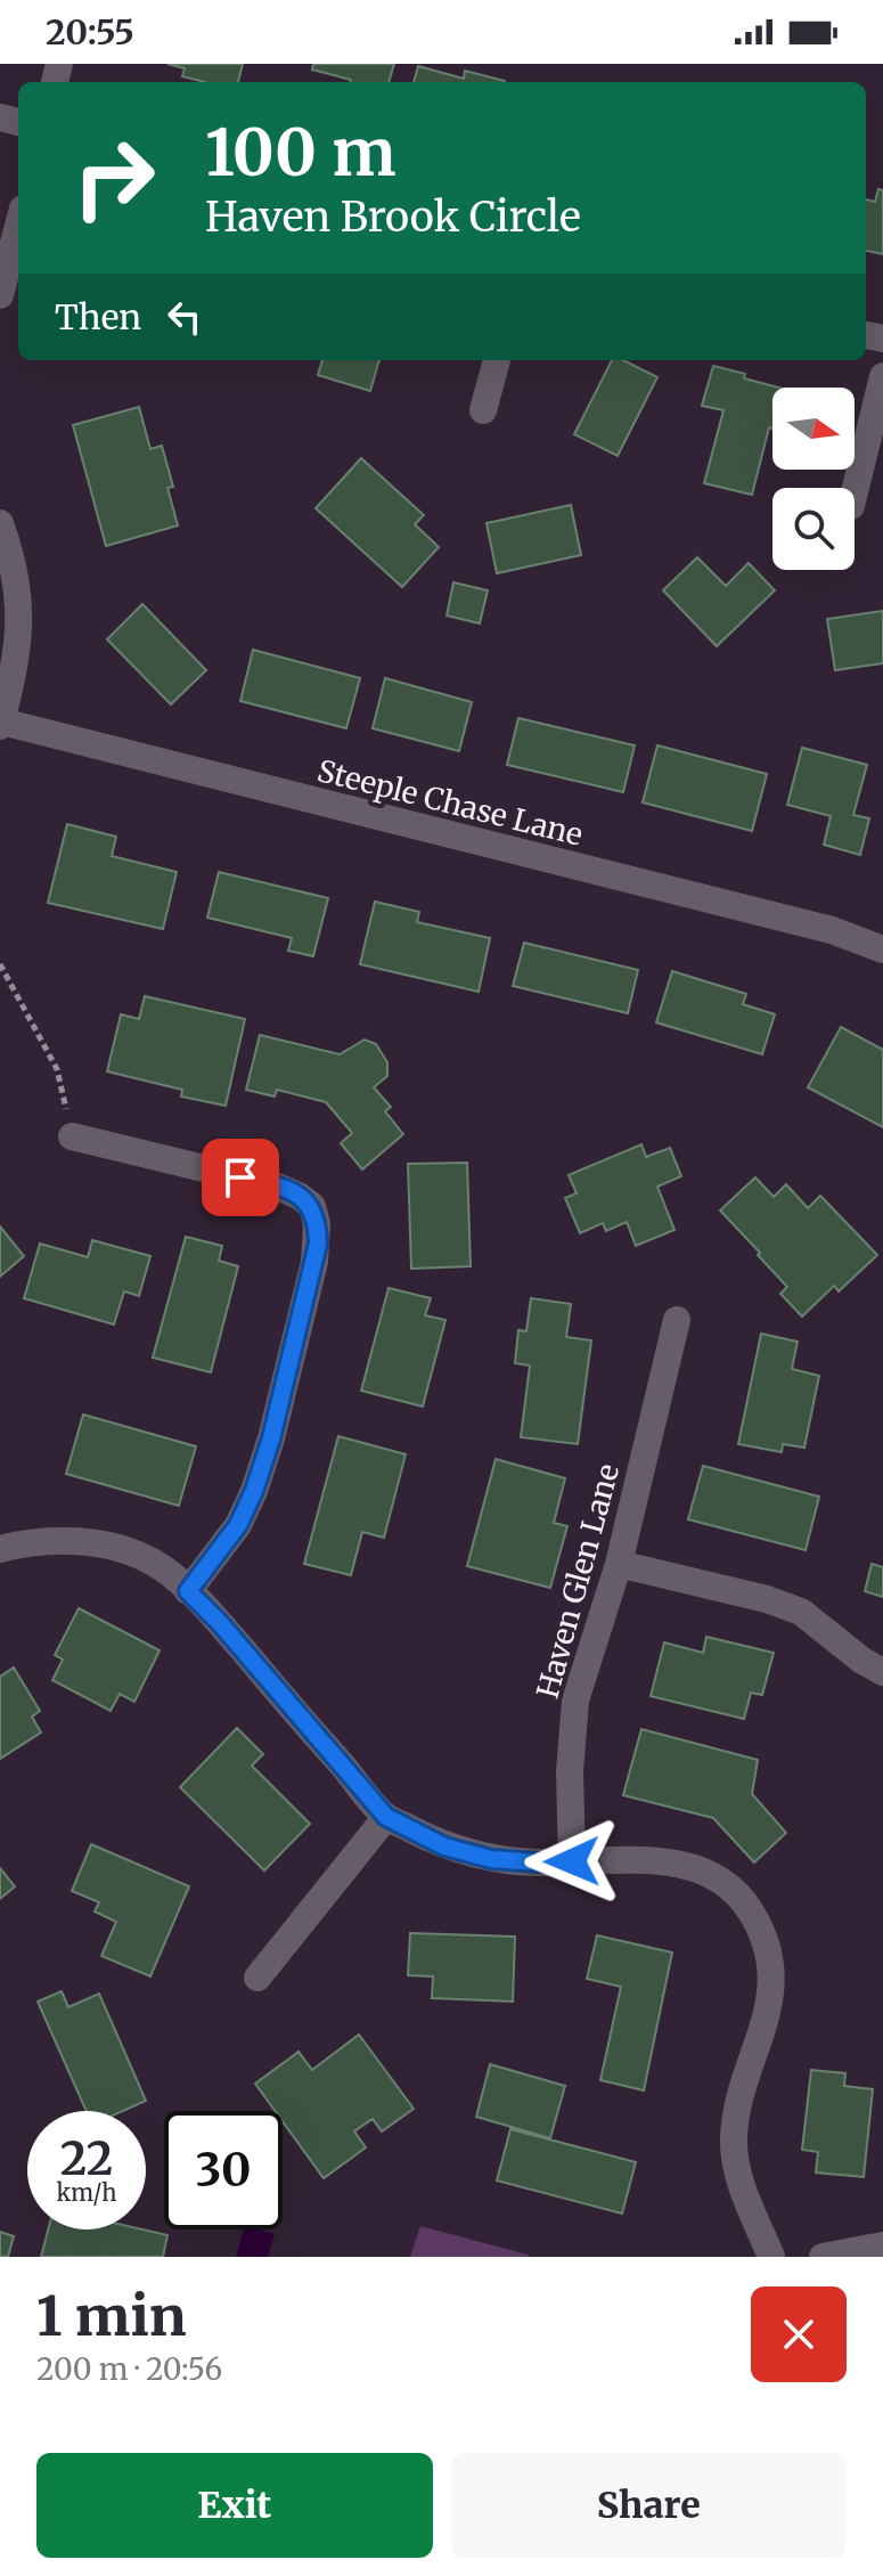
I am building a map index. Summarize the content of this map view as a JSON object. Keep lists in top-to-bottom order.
{
  "streets": {
    "street": ["Steeple Chase Lane", "Haven Glen Lane"]
  },
  "north": "right",
  "page": {
    "status": "20:55",
    "turn": ["100 m", "Haven Brook Circle"],
    "then": "Then",
    "speed": "22 km/h",
    "limit": "30",
    "heading": ["1 min", "200 m · 20:56"],
    "buttons": ["Exit", "Share"]
  }
}
